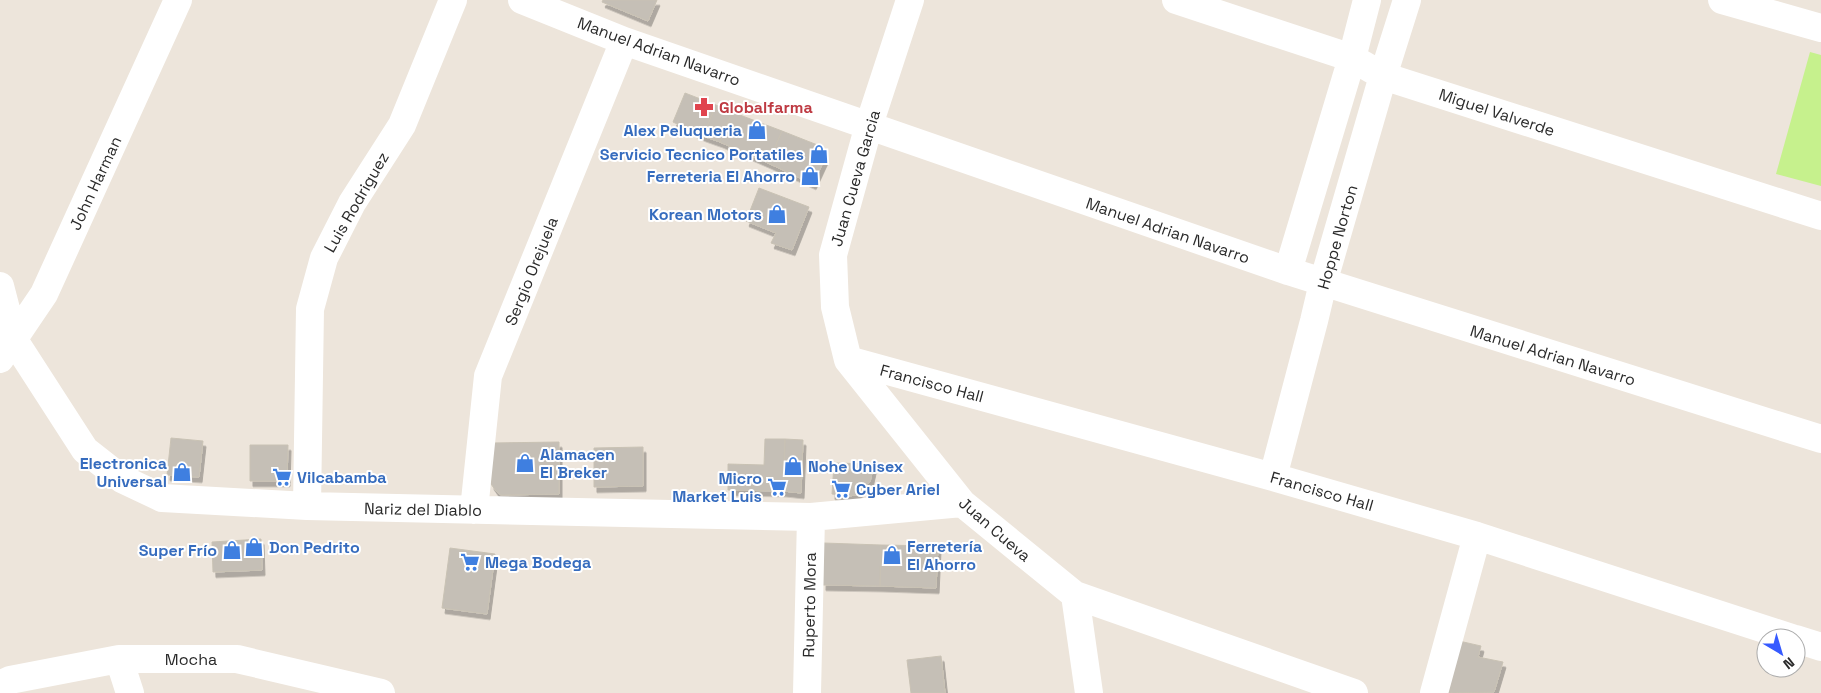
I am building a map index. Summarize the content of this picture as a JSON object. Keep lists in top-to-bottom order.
{
  "streets": {
    "street": [
      "Manuel Adrian Navarro",
      "Miguel Valverde",
      "Juan Cueva Garcia",
      "John Harman",
      "Luis Rodriguez",
      "Hoppe Norton",
      "Sergio Orejuela",
      "Francisco Hall",
      "Nariz del Diablo",
      "Juan Cueva",
      "Ruperto Mora",
      "Mocha"
    ]
  },
  "crossings": [
    ["Manuel Adrian Navarro", "Juan Cueva Garcia"],
    ["Manuel Adrian Navarro", "Hoppe Norton"],
    ["Manuel Adrian Navarro", "Sergio Orejuela"],
    ["Miguel Valverde", "Hoppe Norton"],
    ["Juan Cueva Garcia", "Francisco Hall"],
    ["Juan Cueva Garcia", "Juan Cueva"],
    ["John Harman", "Nariz del Diablo"],
    ["Luis Rodriguez", "Nariz del Diablo"],
    ["Hoppe Norton", "Francisco Hall"],
    ["Sergio Orejuela", "Nariz del Diablo"],
    ["Francisco Hall", "Juan Cueva"],
    ["Nariz del Diablo", "Juan Cueva"],
    ["Nariz del Diablo", "Ruperto Mora"]
  ],
  "places": {
    "pharmacy": ["Globalfarma"],
    "shop": [
      "Alex Peluqueria",
      "Servicio Tecnico Portatiles",
      "Ferreteria El Ahorro",
      "Korean Motors",
      "Alamacen El Breker",
      "Nohe Unisex",
      "Electronica Universal",
      "Don Pedrito",
      "Super Frío",
      "Ferretería El Ahorro"
    ],
    "supermarket": [
      "Vilcabamba",
      "Micro Market Luis",
      "Cyber Ariel",
      "Mega Bodega"
    ]
  },
  "north": "bottom right"
}
